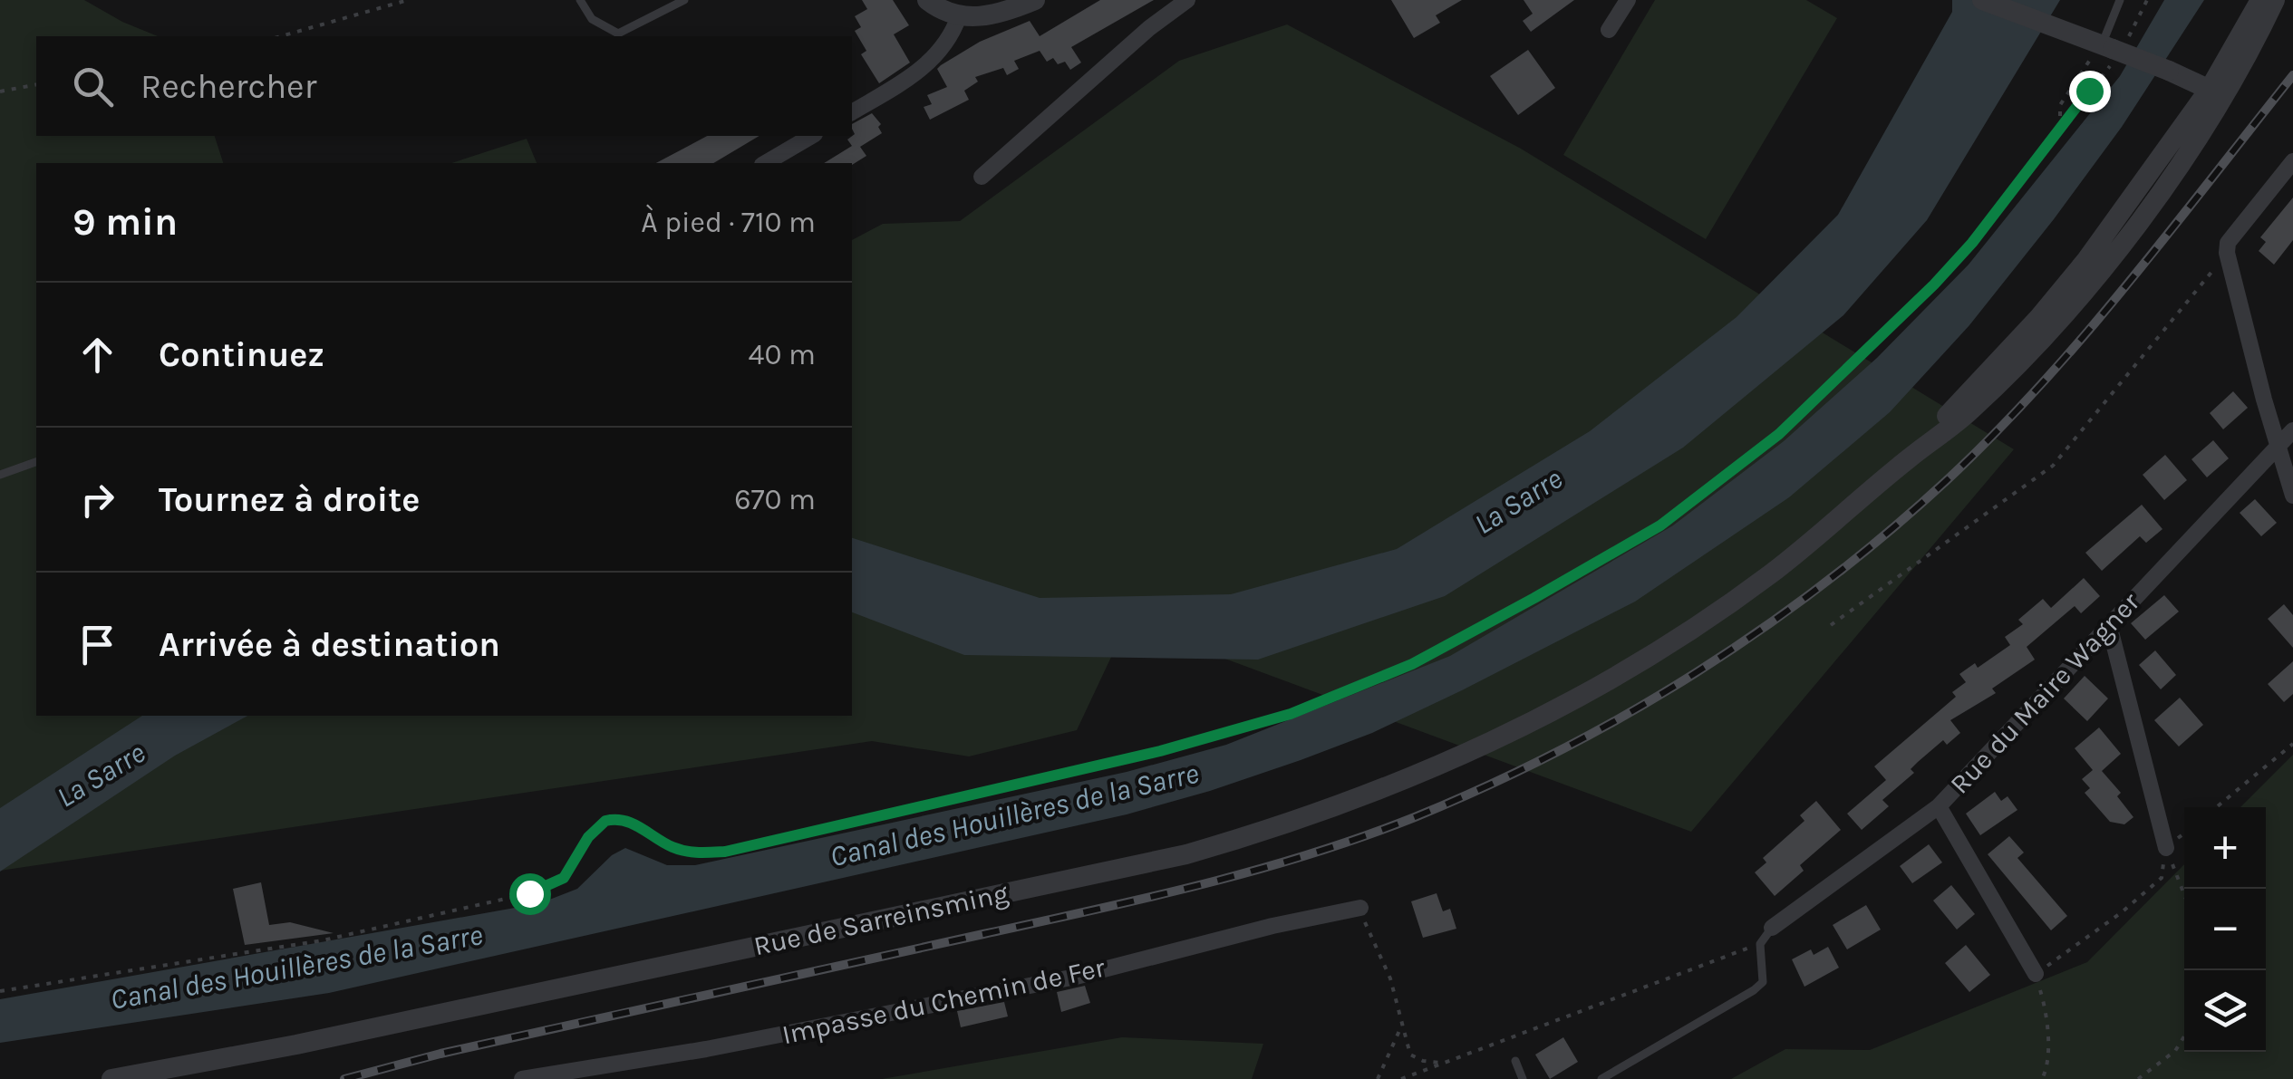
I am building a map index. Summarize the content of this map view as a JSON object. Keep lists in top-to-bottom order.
{
  "streets": {
    "street": ["Rue du Maire Wagner", "Rue de Sarreinsming", "Impasse du Chemin de Fer"]
  },
  "water": ["La Sarre", "Canal des Houillères de la Sarre"],
  "page": {
    "search": "Rechercher",
    "heading": ["9 min", "À pied · 710 m"],
    "list": [
      ["Continuez", "40 m"],
      ["Tournez à droite", "670 m"],
      "Arrivée à destination"
    ],
    "map_buttons": ["+", "−"]
  }
}
